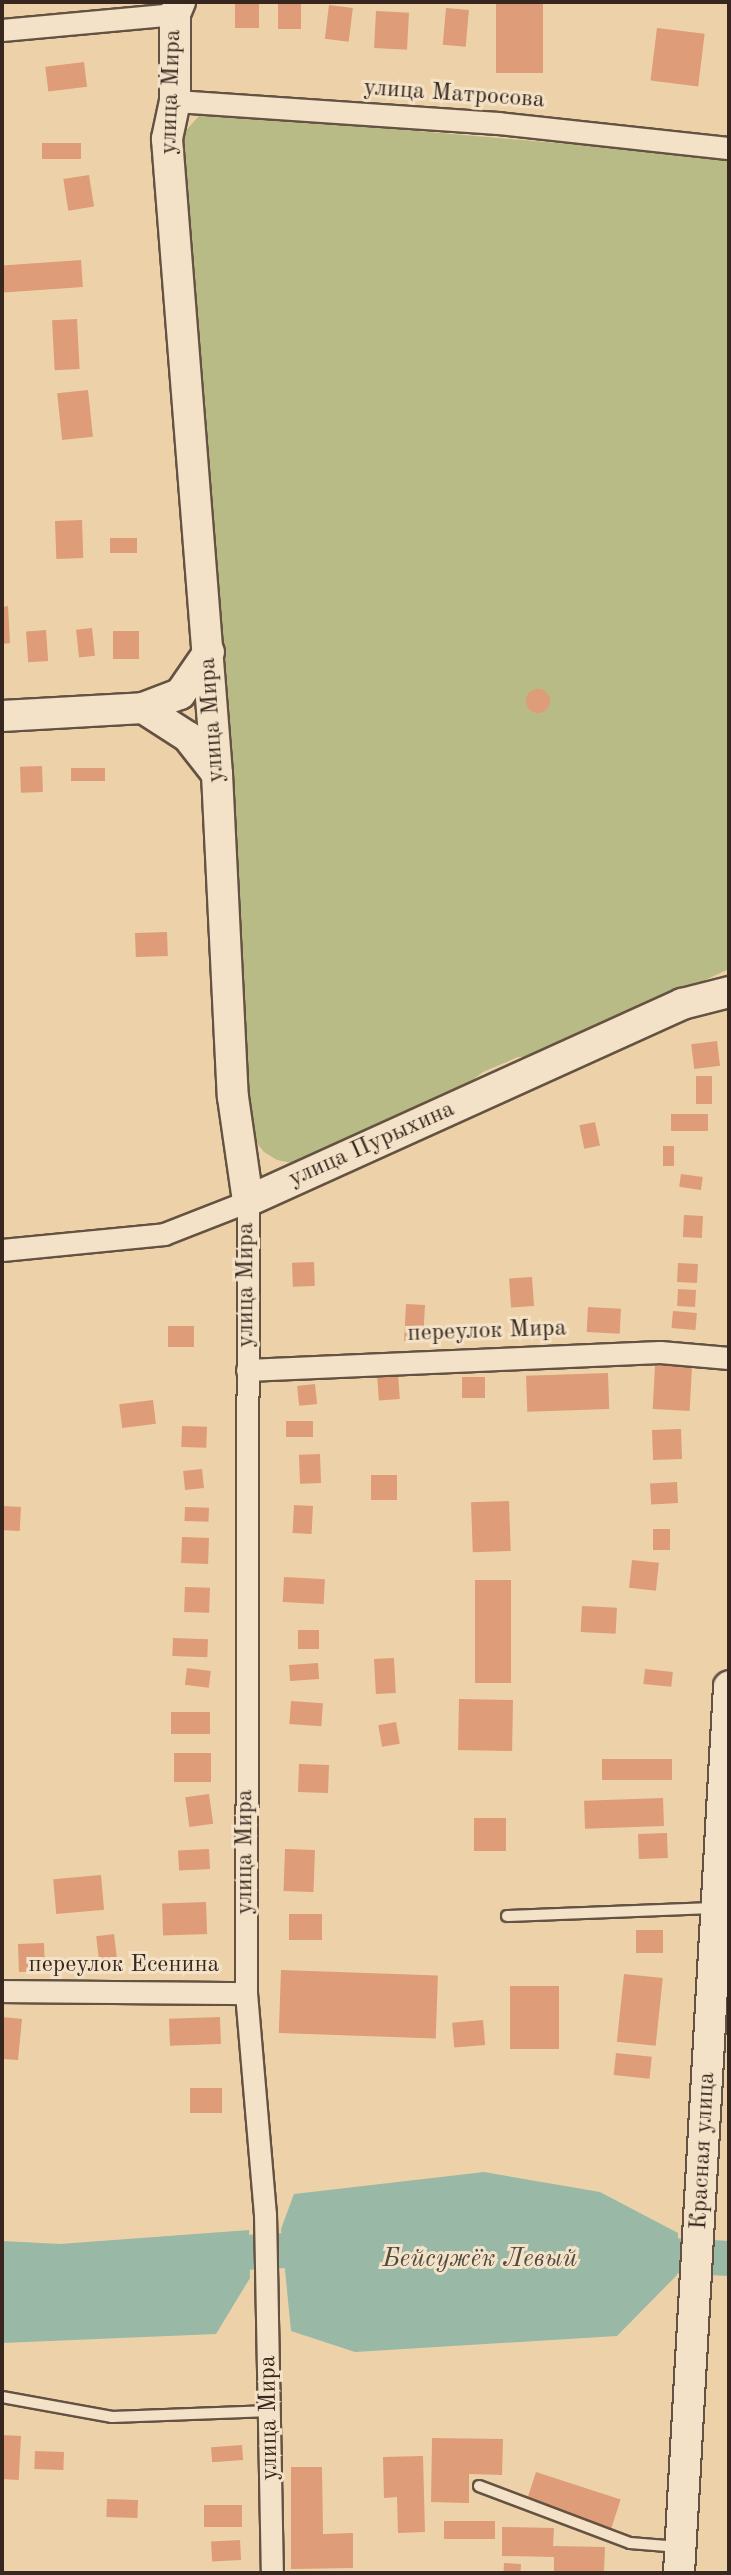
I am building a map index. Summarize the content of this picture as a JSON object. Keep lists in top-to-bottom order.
{
  "streets": {
    "street": [
      "улица Мира",
      "улица Матросова",
      "улица Пурыхина",
      "переулок Мира",
      "переулок Есенина",
      "Красная улица"
    ]
  },
  "crossings": [
    ["улица Мира", "улица Матросова"],
    ["улица Мира", "улица Пурыхина"],
    ["улица Мира", "переулок Мира"],
    ["улица Мира", "переулок Есенина"]
  ],
  "water": ["Бейсужёк Левый"]
}
